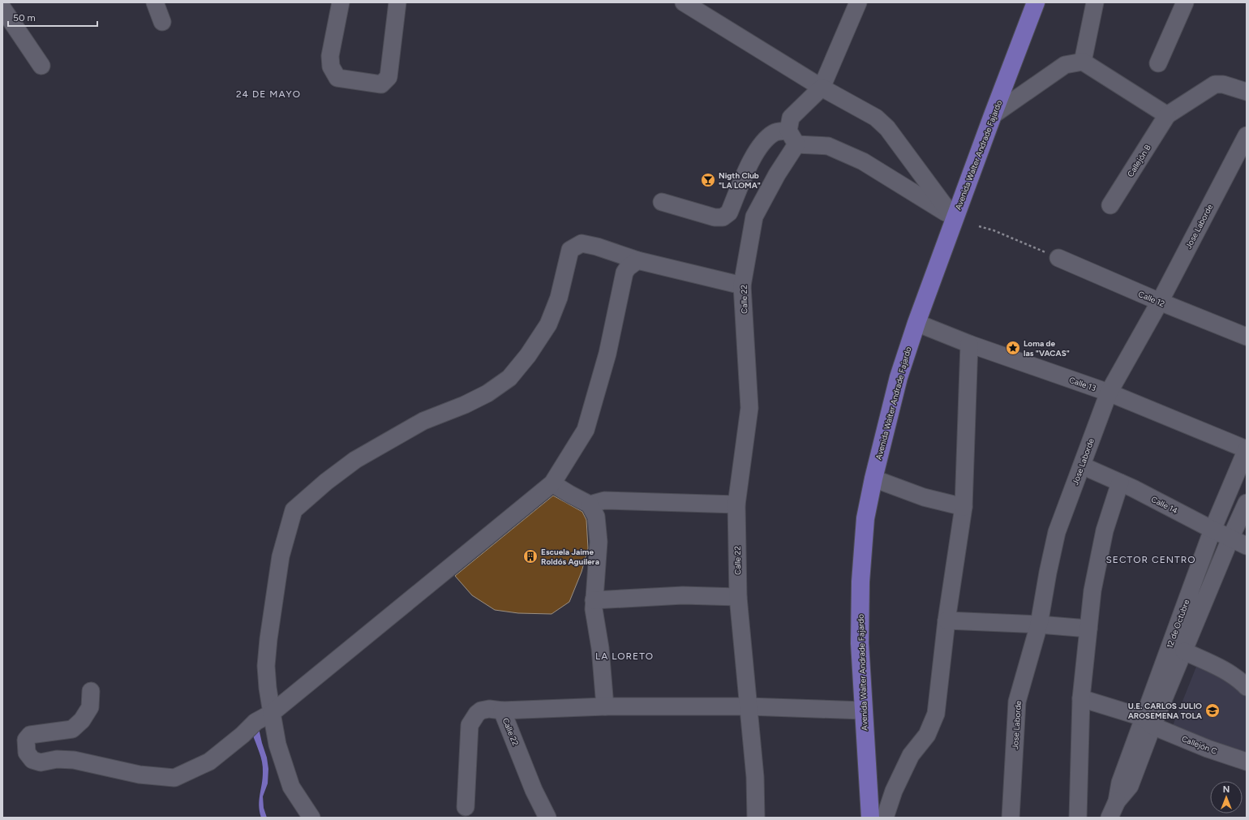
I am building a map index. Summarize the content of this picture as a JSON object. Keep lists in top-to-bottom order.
{
  "streets": {
    "main road": ["Avenida Walter Andrade Fajardo"],
    "street": [
      "Callejón B",
      "Jose Laborde",
      "Calle 12",
      "Calle 22",
      "Calle 13",
      "Calle 14",
      "12 de Octubre",
      "Callejón C"
    ]
  },
  "crossings": [
    ["Avenida Walter Andrade Fajardo", "Calle 22"],
    ["Avenida Walter Andrade Fajardo", "Calle 13"],
    ["Jose Laborde", "Calle 12"],
    ["Jose Laborde", "Calle 13"],
    ["Jose Laborde", "Calle 14"],
    ["Calle 13", "12 de Octubre"],
    ["Calle 14", "12 de Octubre"],
    ["12 de Octubre", "Callejón C"]
  ],
  "districts": ["24 DE MAYO", "SECTOR CENTRO", "LA LORETO"],
  "places": {
    "bar": ["Nigth Club \"LA LOMA\""],
    "place": ["Loma de las \"VACAS\""],
    "building": ["Escuela Jaime Roldós Aguilera"],
    "school or university": ["U.E. CARLOS JULIO AROSEMENA TOLA"]
  },
  "scale_bar": "50 m",
  "north": "top"
}
